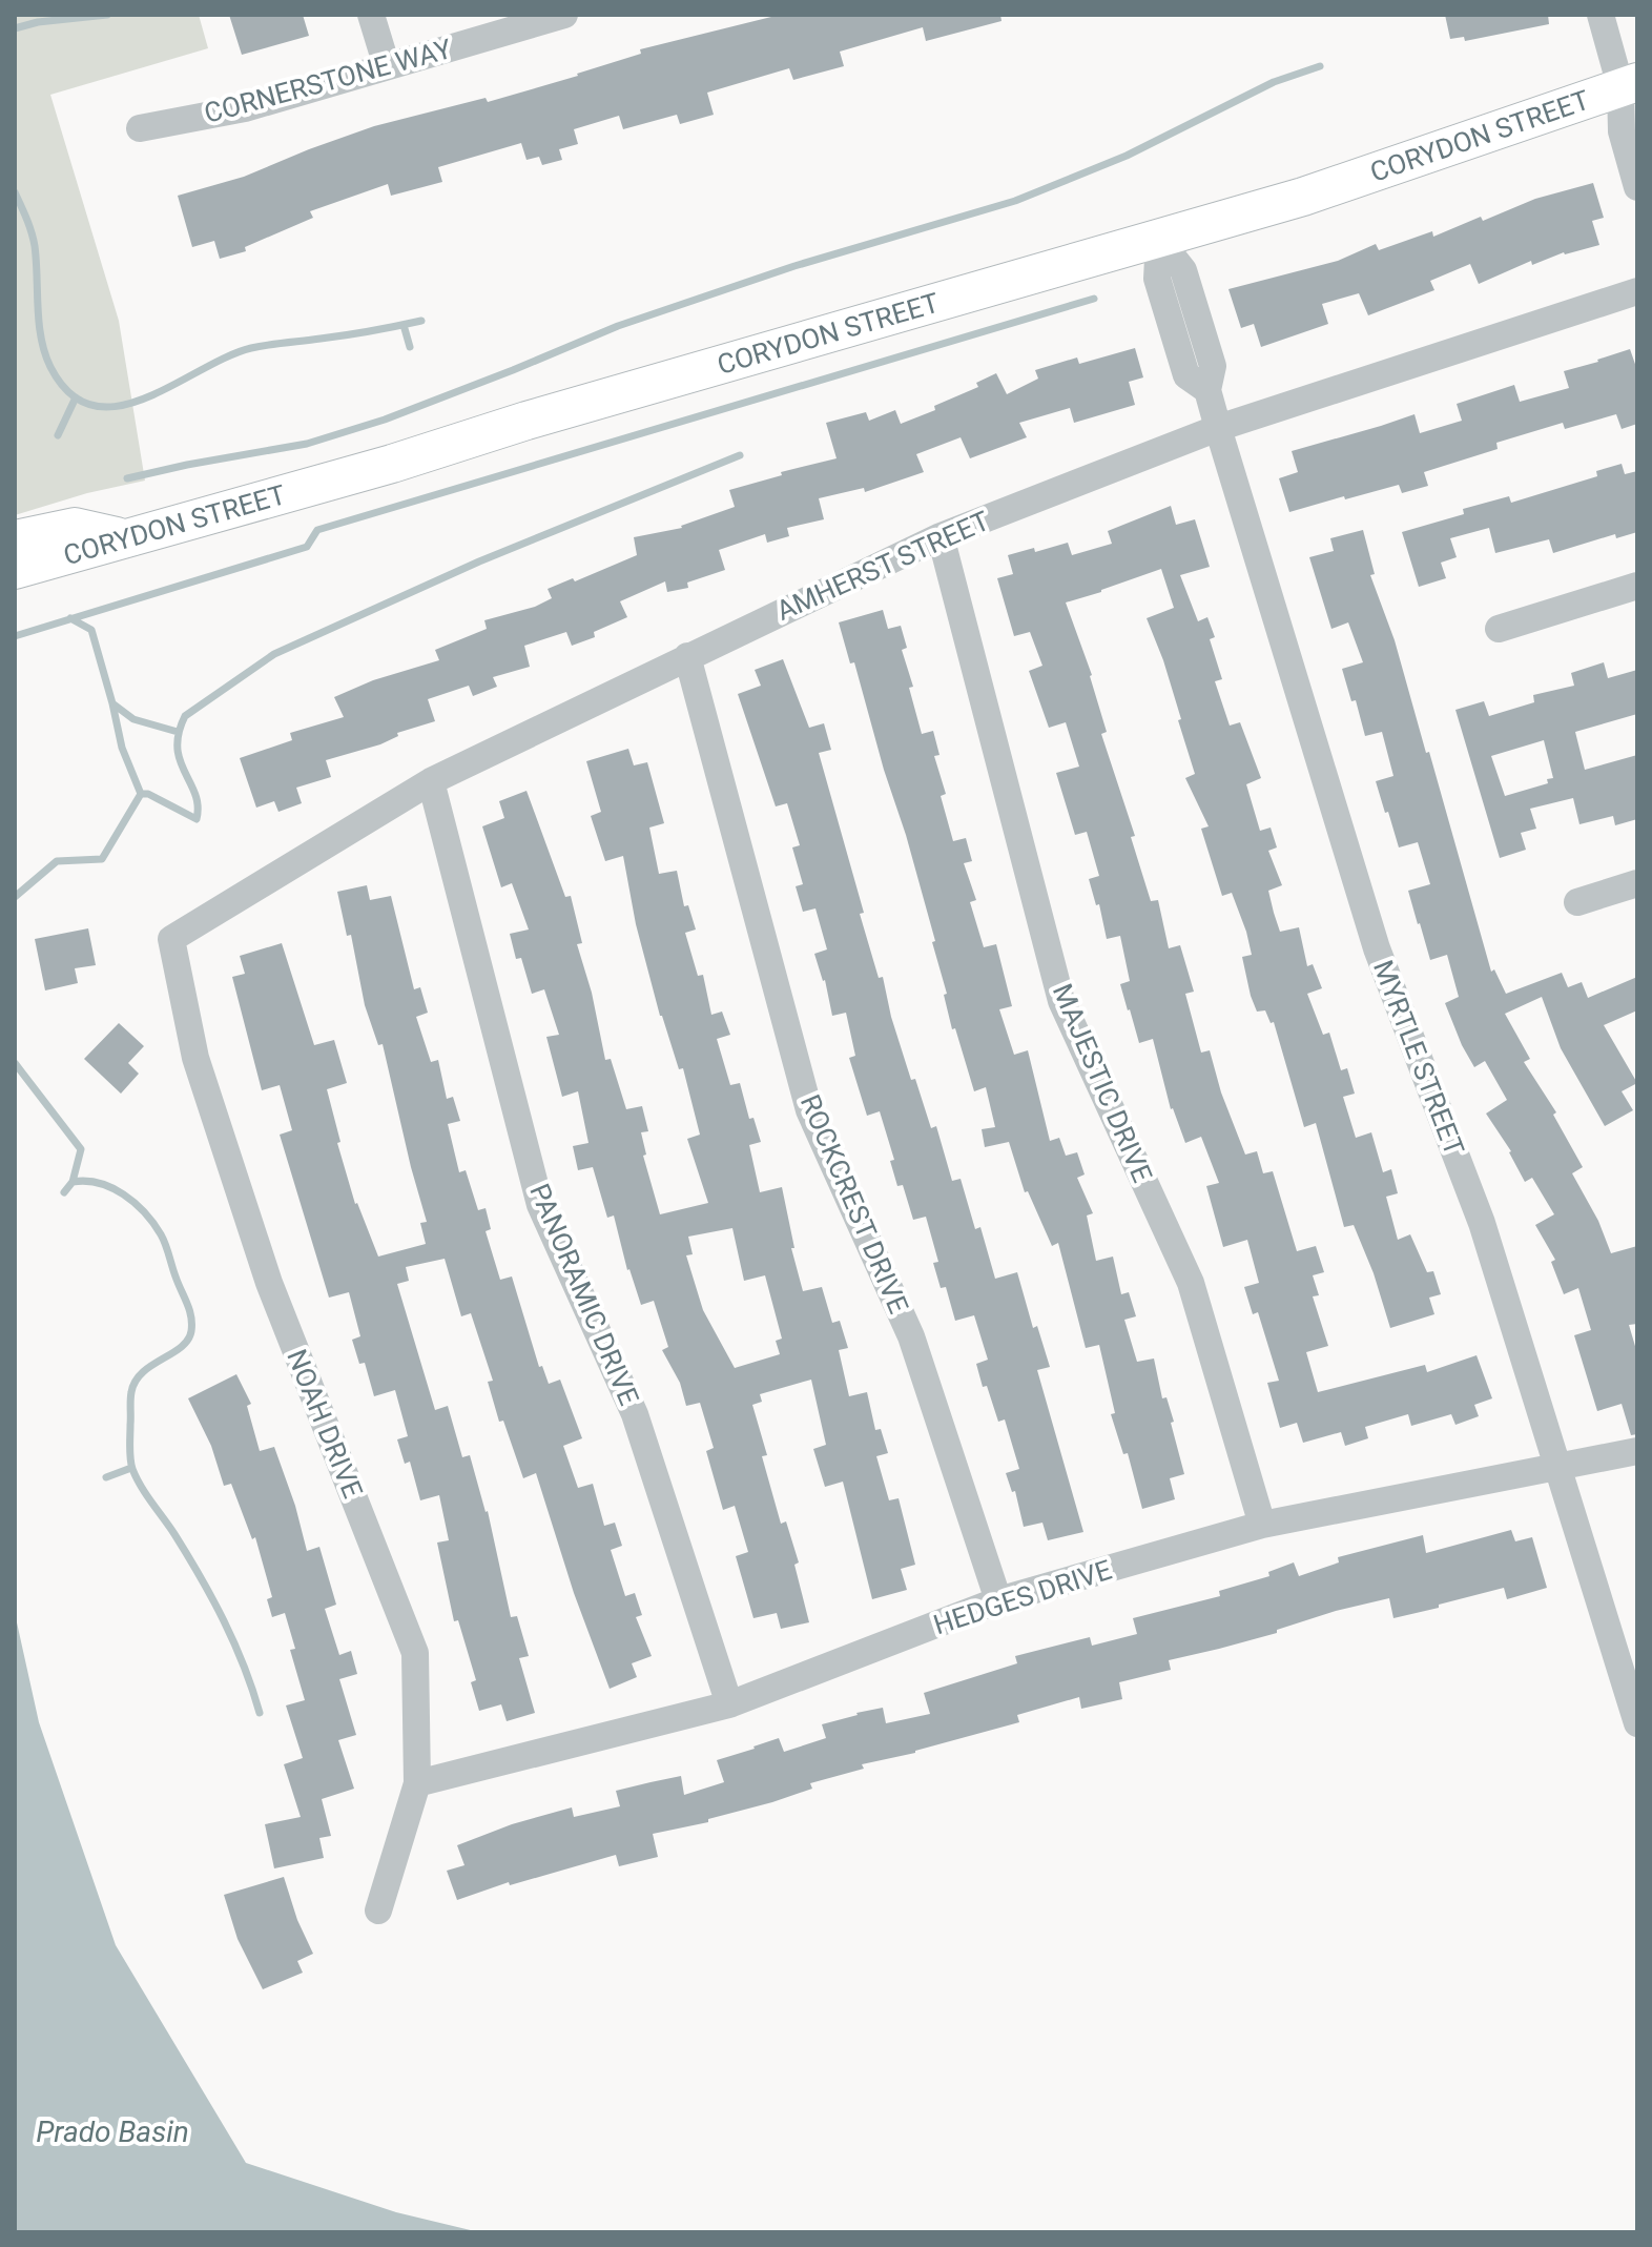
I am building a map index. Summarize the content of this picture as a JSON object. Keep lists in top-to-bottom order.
{
  "streets": {
    "main road": ["CORYDON STREET"],
    "street": [
      "CORNERSTONE WAY",
      "AMHERST STREET",
      "MYRTLE STREET",
      "MAJESTIC DRIVE",
      "ROCKCREST DRIVE",
      "PANORAMIC DRIVE",
      "NOAH DRIVE",
      "HEDGES DRIVE"
    ]
  },
  "crossings": [
    ["CORYDON STREET", "MYRTLE STREET"],
    ["AMHERST STREET", "MYRTLE STREET"],
    ["AMHERST STREET", "MAJESTIC DRIVE"],
    ["AMHERST STREET", "ROCKCREST DRIVE"],
    ["AMHERST STREET", "PANORAMIC DRIVE"],
    ["AMHERST STREET", "NOAH DRIVE"],
    ["MYRTLE STREET", "HEDGES DRIVE"],
    ["MAJESTIC DRIVE", "HEDGES DRIVE"],
    ["ROCKCREST DRIVE", "HEDGES DRIVE"],
    ["PANORAMIC DRIVE", "HEDGES DRIVE"],
    ["NOAH DRIVE", "HEDGES DRIVE"]
  ],
  "water": ["Prado Basin"]
}
